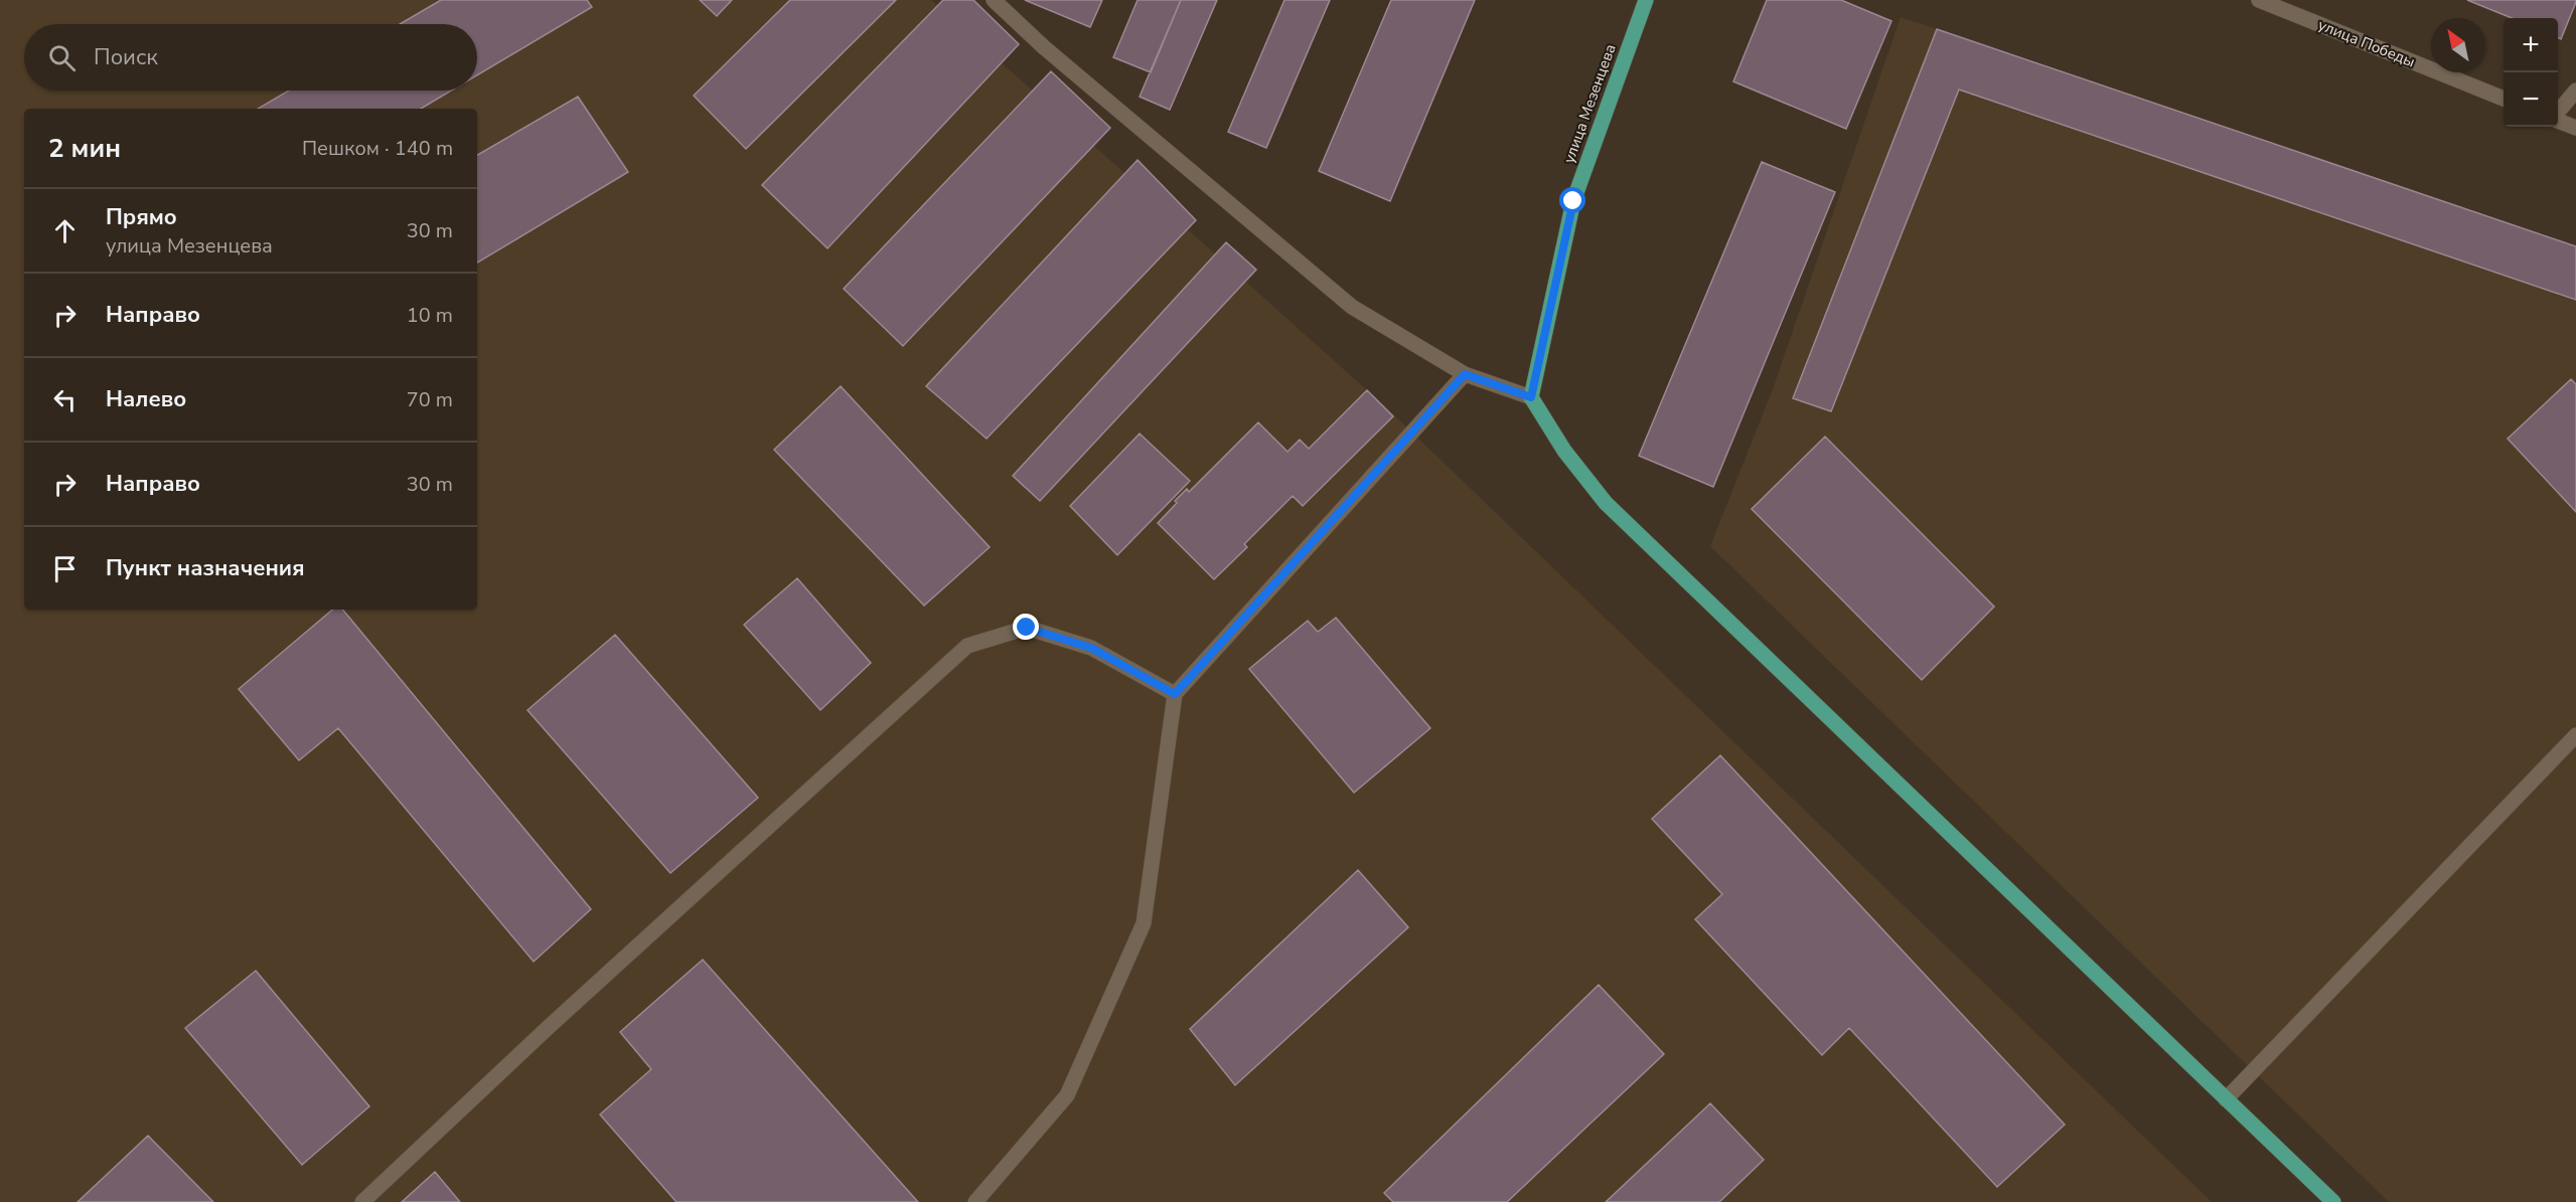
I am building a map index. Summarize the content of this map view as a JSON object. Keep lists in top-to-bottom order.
{
  "streets": {
    "main road": ["улица Мезенцева"],
    "street": ["улица Победы"]
  },
  "north": "top left",
  "page": {
    "map_buttons": ["+", "−"],
    "search": "Поиск",
    "heading": ["2 мин", "Пешком · 140 m"],
    "list": [
      ["Прямо", "улица Мезенцева", "30 m"],
      ["Направо", "10 m"],
      ["Налево", "70 m"],
      ["Направо", "30 m"],
      "Пункт назначения"
    ]
  }
}
